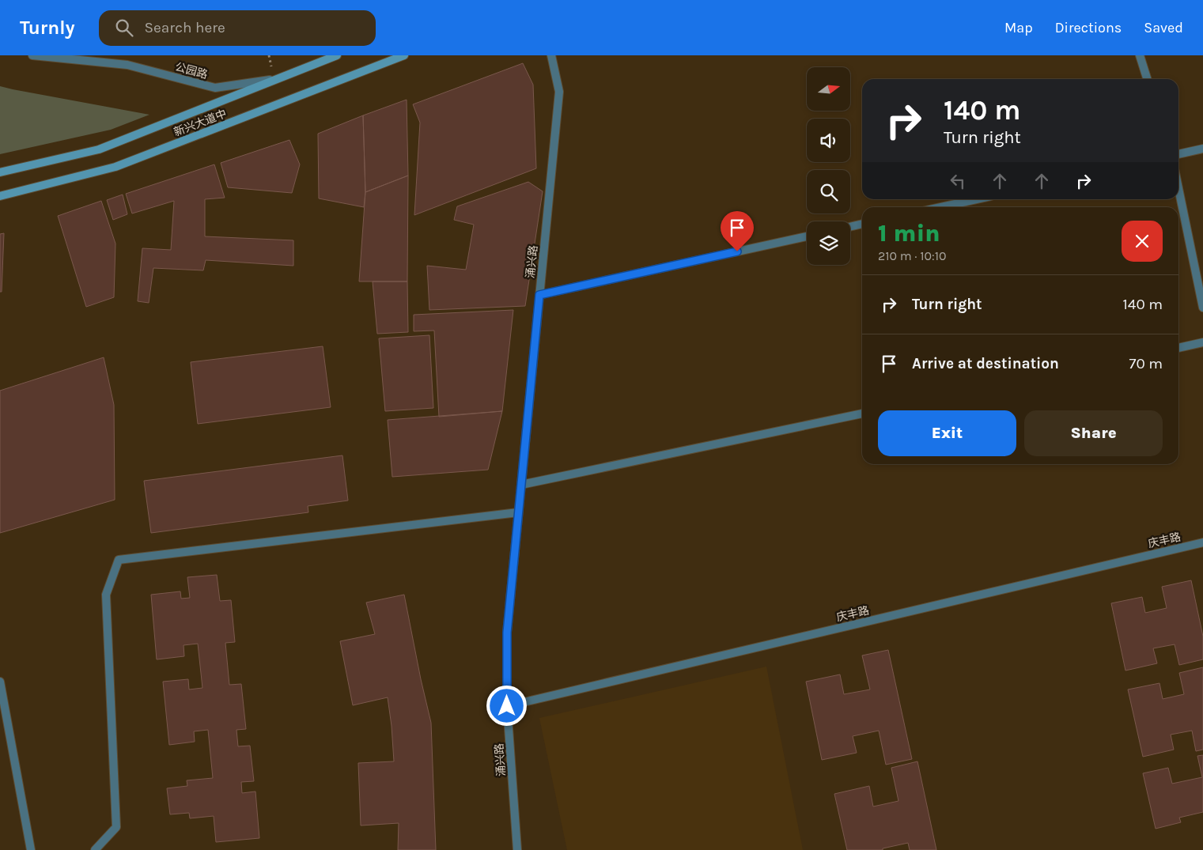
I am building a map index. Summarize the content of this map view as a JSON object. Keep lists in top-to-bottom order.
{
  "streets": {
    "main road": ["新兴大道中"],
    "street": ["公园路", "涌兴路", "庆丰路"]
  },
  "crossings": [
    ["公园路", "新兴大道中"],
    ["涌兴路", "庆丰路"]
  ],
  "north": "right",
  "page": {
    "header": "Turnly",
    "search": "Search here",
    "nav": ["Map", "Directions", "Saved"],
    "turn": ["140 m", "Turn right"],
    "heading": ["1 min", "210 m · 10:10"],
    "list": [
      {
        "name": "Turn right",
        "value": "140 m"
      },
      {
        "name": "Arrive at destination",
        "value": "70 m"
      }
    ],
    "buttons": ["Exit", "Share"]
  }
}
